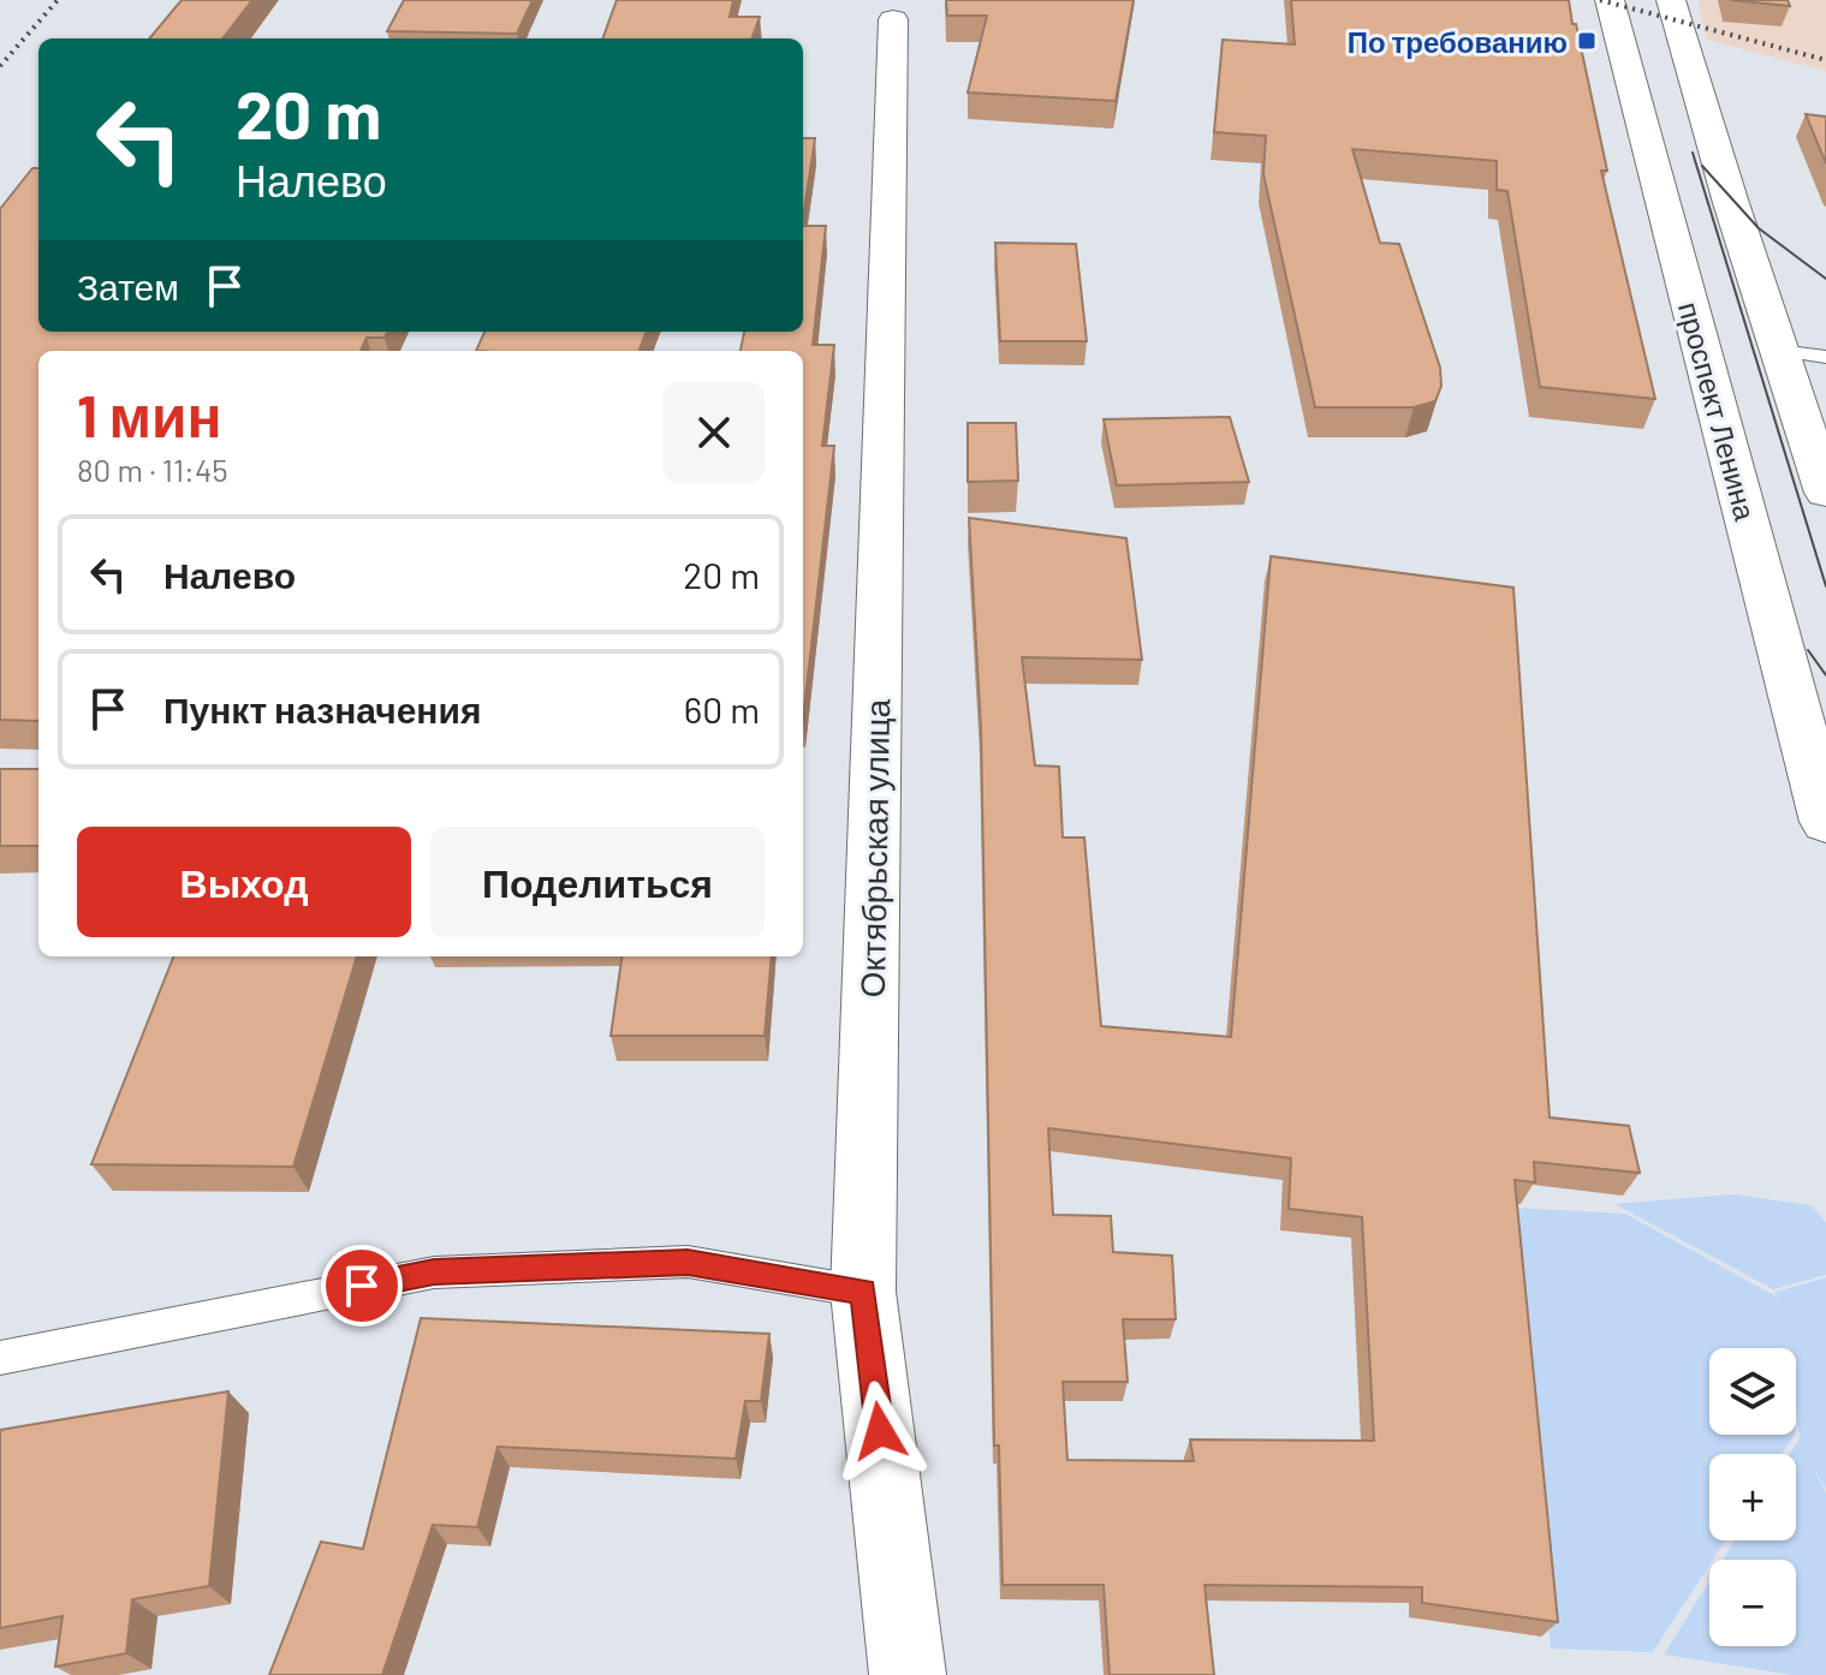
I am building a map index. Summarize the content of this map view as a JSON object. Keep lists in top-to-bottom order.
{
  "streets": {
    "main road": ["проспект Ленина", "Октябрьская улица"]
  },
  "places": {
    "transit": ["По требованию"]
  },
  "page": {
    "turn": ["20 m", "Налево"],
    "then": "Затем",
    "heading": ["1 мин", "80 m · 11:45"],
    "list": [
      {
        "name": "Налево",
        "value": "20 m"
      },
      {
        "name": "Пункт назначения",
        "value": "60 m"
      }
    ],
    "buttons": ["Выход", "Поделиться"],
    "map_buttons": ["+", "−"]
  }
}
